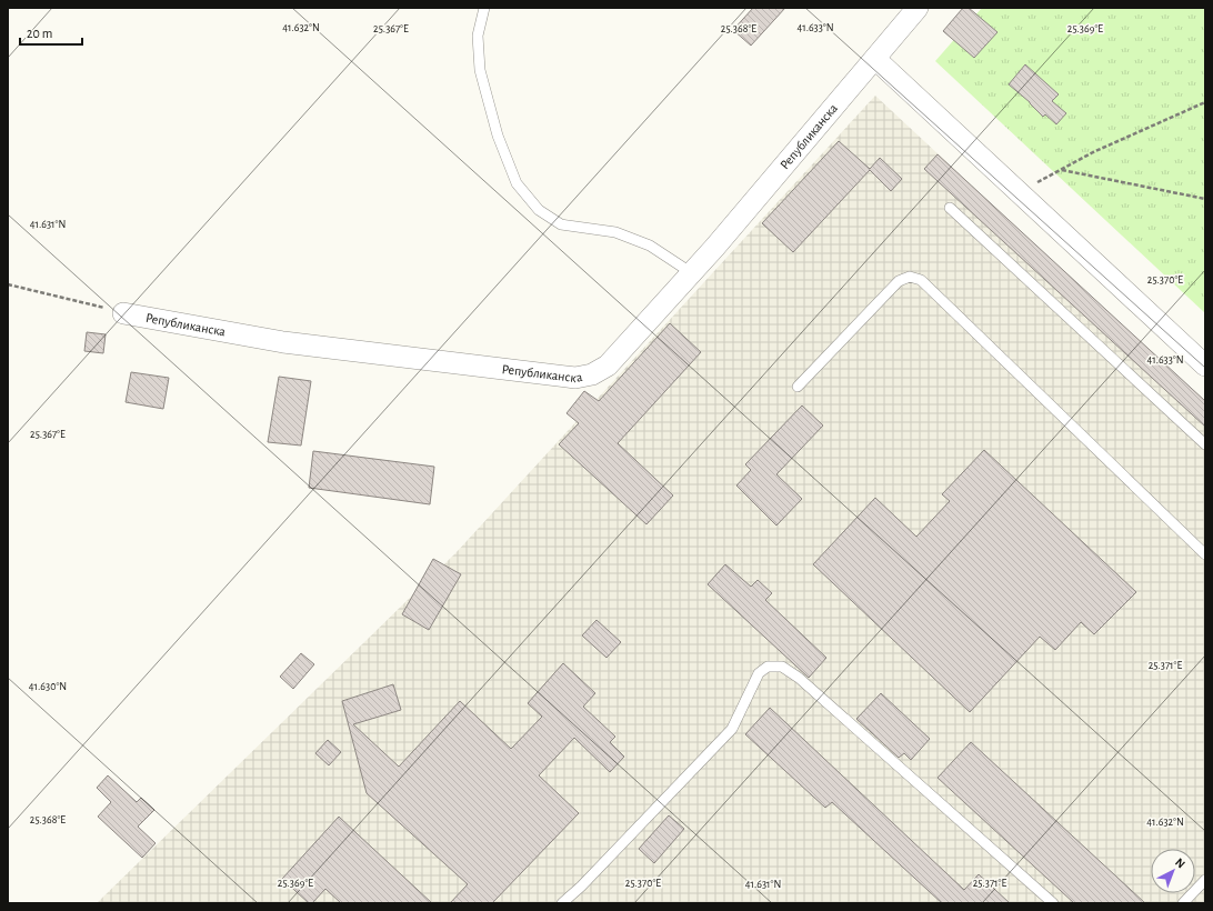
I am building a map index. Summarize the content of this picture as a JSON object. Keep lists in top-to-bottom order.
{
  "streets": {
    "street": ["Републиканска"]
  },
  "scale_bar": "20 m",
  "north": "top right",
  "coordinates": [
    "41.633°N",
    "41.632°N",
    "25.368°E",
    "25.369°E",
    "25.367°E",
    "41.631°N",
    "25.370°E",
    "25.371°E",
    "41.630°N"
  ]
}
